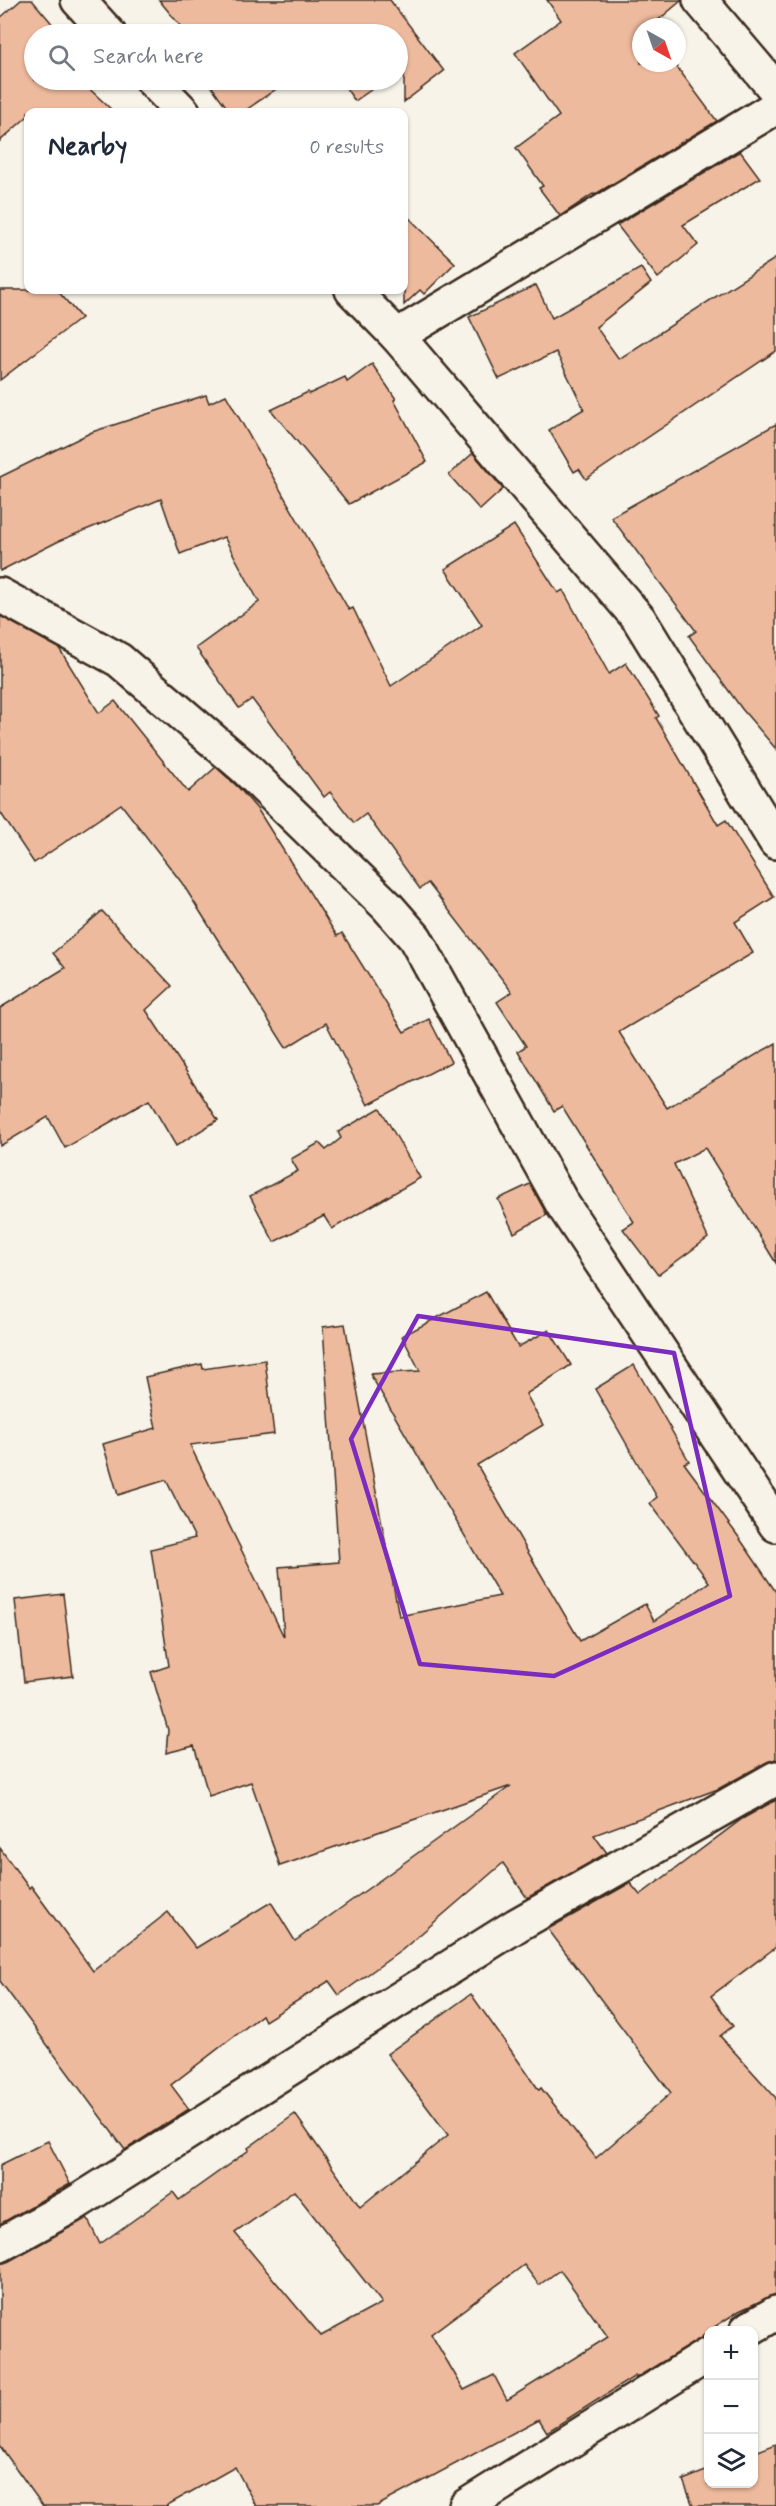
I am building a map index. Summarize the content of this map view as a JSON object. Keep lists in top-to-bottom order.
{
  "north": "bottom right",
  "page": {
    "search": "Search here",
    "heading": ["Nearby", "0 results"],
    "map_buttons": ["+", "−"]
  }
}
